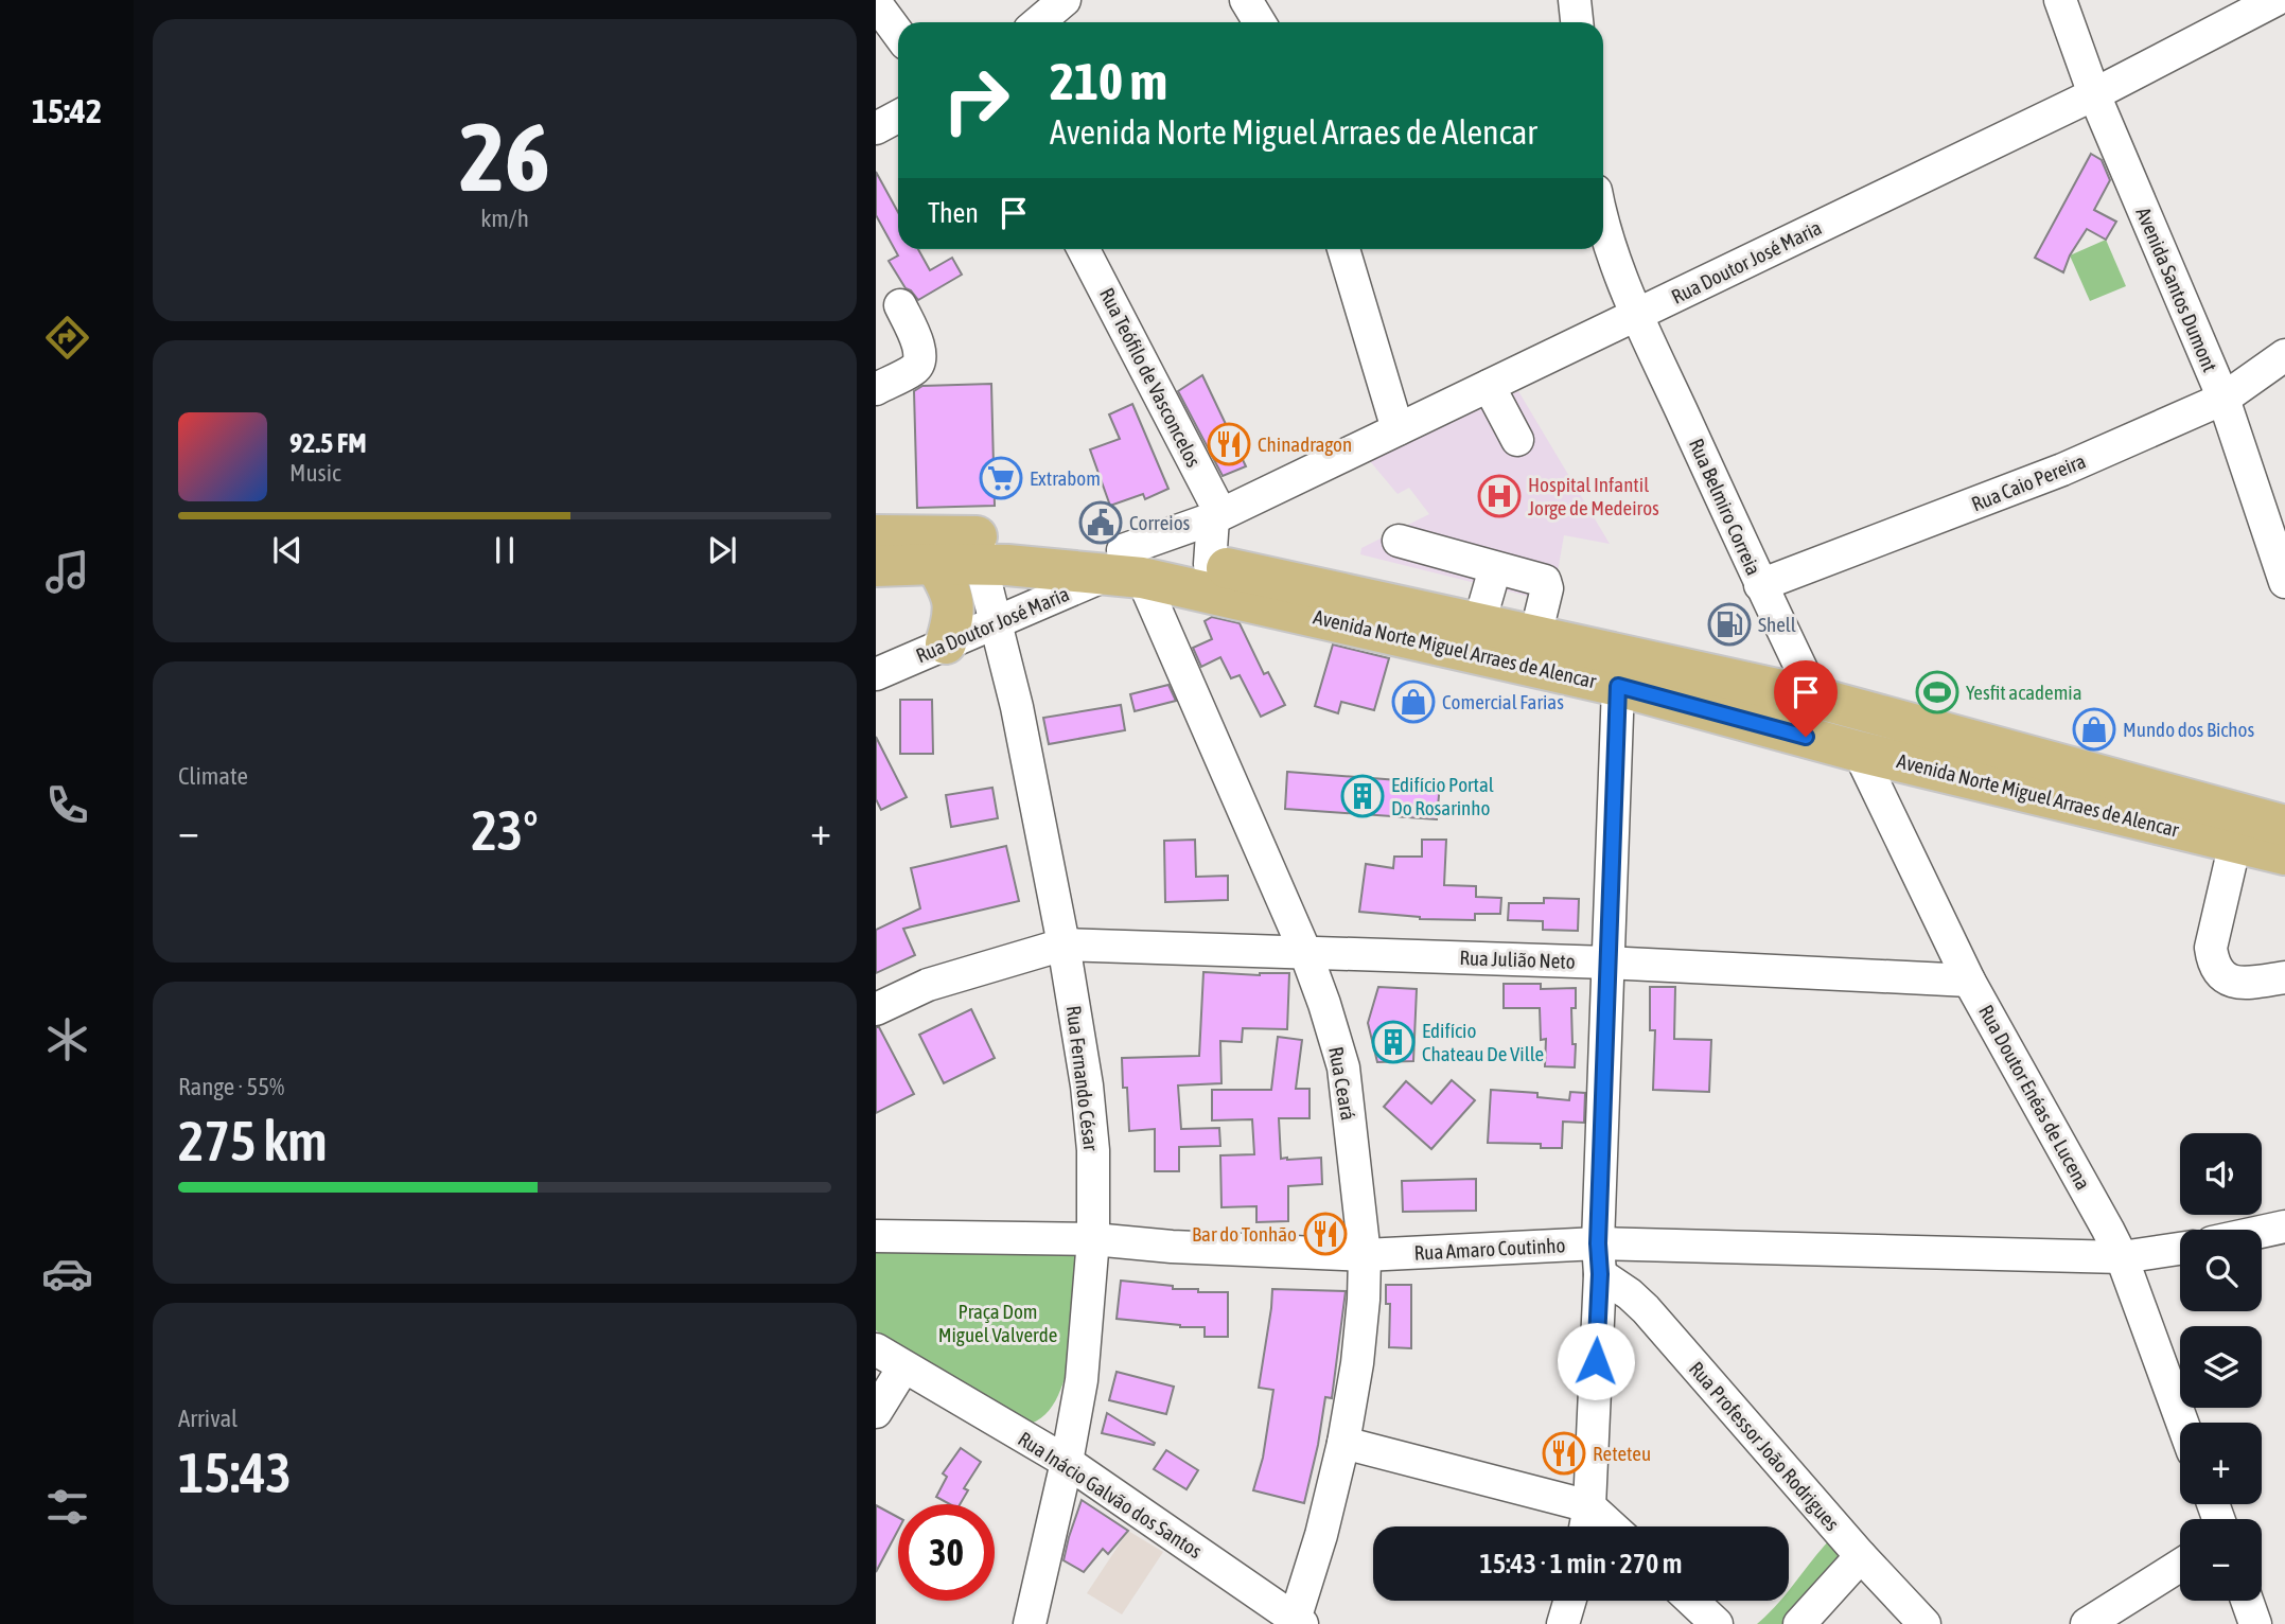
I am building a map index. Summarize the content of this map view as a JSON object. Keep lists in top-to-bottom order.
{
  "streets": {
    "main road": ["Avenida Norte Miguel Arraes de Alencar"],
    "street": [
      "Rua Doutor José Maria",
      "Avenida Santos Dumont",
      "Rua Teófilo de Vasconcelos",
      "Rua Caio Pereira",
      "Rua Belmiro Correia",
      "Rua Julião Neto",
      "Rua Fernando César",
      "Rua Ceará",
      "Rua Doutor Enéas de Lucena",
      "Rua Amaro Coutinho",
      "Rua Professor João Rodrigues",
      "Rua Inácio Galvão dos Santos"
    ]
  },
  "crossings": [
    ["Rua Doutor José Maria", "Avenida Santos Dumont"],
    ["Rua Doutor José Maria", "Rua Teófilo de Vasconcelos"],
    ["Rua Doutor José Maria", "Rua Belmiro Correia"],
    ["Rua Doutor José Maria", "Avenida Norte Miguel Arraes de Alencar"],
    ["Rua Doutor José Maria", "Rua Fernando César"],
    ["Rua Doutor José Maria", "Rua Ceará"],
    ["Avenida Santos Dumont", "Rua Caio Pereira"],
    ["Rua Caio Pereira", "Rua Belmiro Correia"],
    ["Rua Belmiro Correia", "Avenida Norte Miguel Arraes de Alencar"],
    ["Avenida Norte Miguel Arraes de Alencar", "Rua Fernando César"],
    ["Avenida Norte Miguel Arraes de Alencar", "Rua Ceará"],
    ["Avenida Norte Miguel Arraes de Alencar", "Rua Doutor Enéas de Lucena"],
    ["Rua Julião Neto", "Rua Fernando César"],
    ["Rua Julião Neto", "Rua Ceará"],
    ["Rua Julião Neto", "Rua Doutor Enéas de Lucena"],
    ["Rua Fernando César", "Rua Amaro Coutinho"],
    ["Rua Fernando César", "Rua Inácio Galvão dos Santos"],
    ["Rua Ceará", "Rua Amaro Coutinho"],
    ["Rua Ceará", "Rua Inácio Galvão dos Santos"],
    ["Rua Doutor Enéas de Lucena", "Rua Amaro Coutinho"],
    ["Rua Amaro Coutinho", "Rua Professor João Rodrigues"]
  ],
  "parks": ["Praça Dom Miguel Valverde"],
  "places": {
    "restaurant": ["Chinadragon", "Bar do Tonhão", "Reteteu"],
    "supermarket": ["Extrabom"],
    "hospital": ["Hospital Infantil Jorge de Medeiros"],
    "public building": ["Correios"],
    "fuel station": ["Shell"],
    "sports": ["Yesfit academia"],
    "shop": ["Comercial Farias", "Mundo dos Bichos"],
    "building": ["Edifício Portal Do Rosarinho", "Edifício Chateau De Ville"]
  },
  "page": {
    "tabs": "15:42",
    "tile": [
      ["26", "km/h"],
      "Climate",
      ["Range · 55%", "275 km"],
      ["Arrival", "15:43"]
    ],
    "turn": ["210 m", "Avenida Norte Miguel Arraes de Alencar"],
    "then": "Then",
    "song": ["92.5 FM", "Music"],
    "heat": ["−", "23°", "+"],
    "map_buttons": ["+", "−"],
    "limit": "30",
    "trip": "15:43 · 1 min · 270 m"
  }
}
